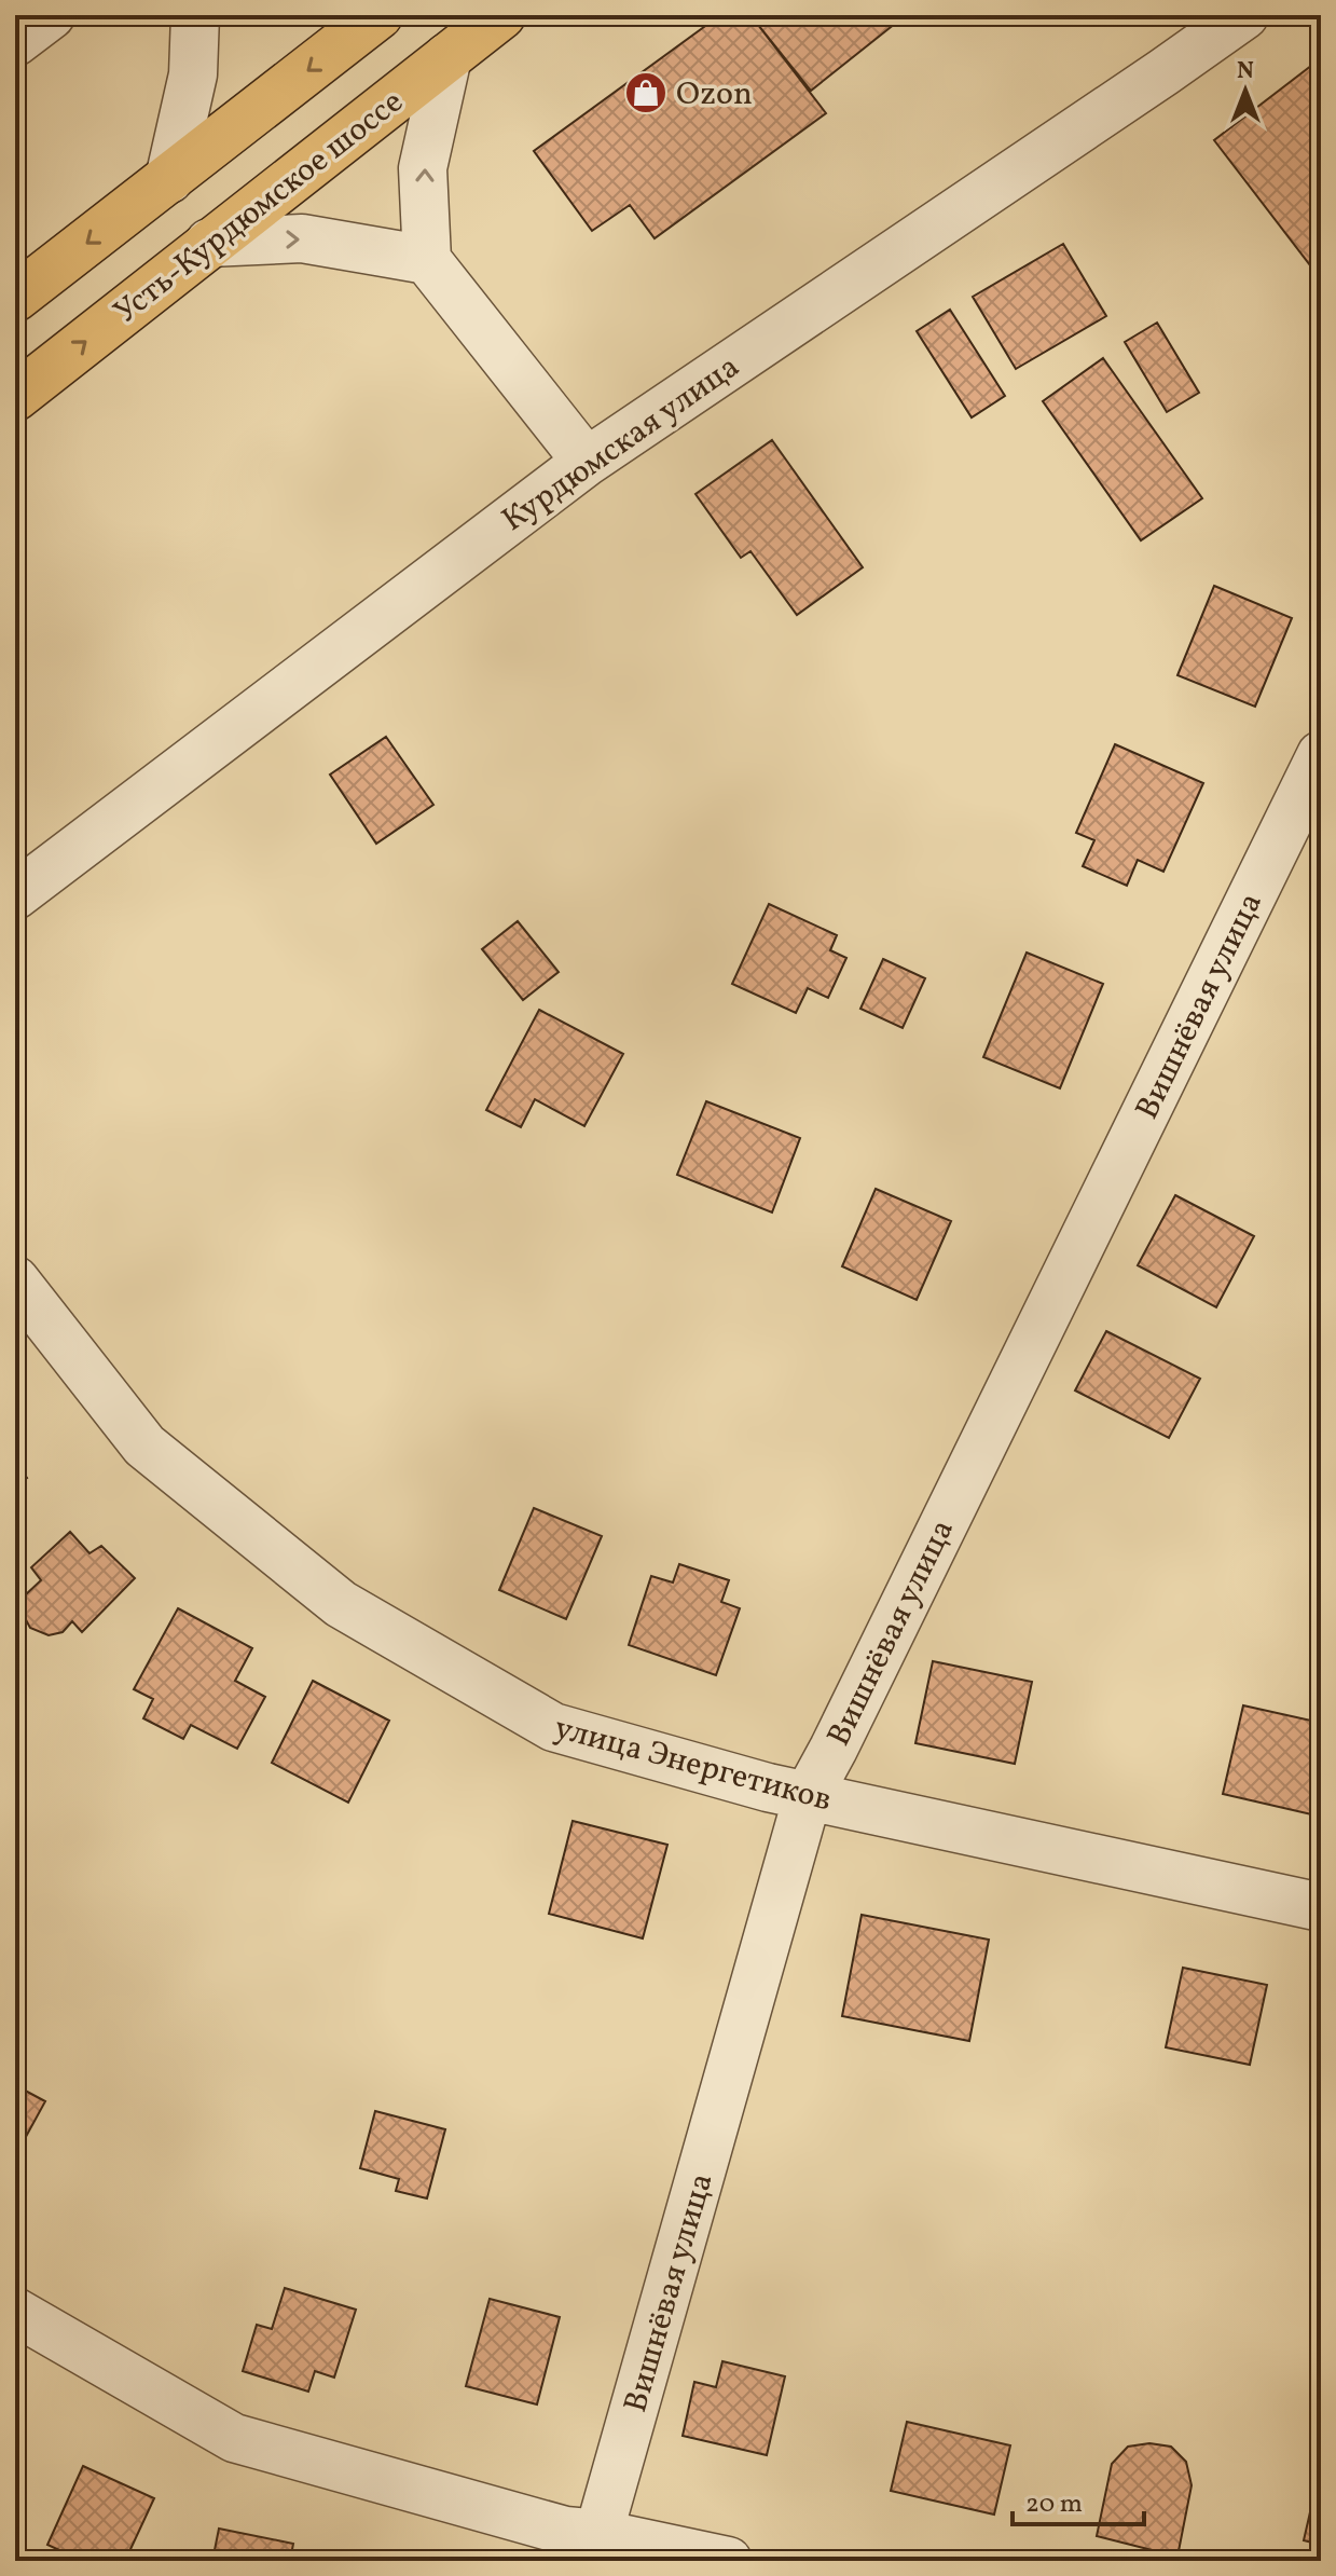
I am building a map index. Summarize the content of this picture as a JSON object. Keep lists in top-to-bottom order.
{
  "streets": {
    "main road": ["Усть-Курдюмское шоссе"],
    "street": ["Курдюмская улица", "Вишнёвая улица", "улица Энергетиков"]
  },
  "crossings": [
    ["Вишнёвая улица", "улица Энергетиков"]
  ],
  "places": {
    "shop": ["Ozon"]
  },
  "scale_bar": "20 m",
  "north": "top"
}
